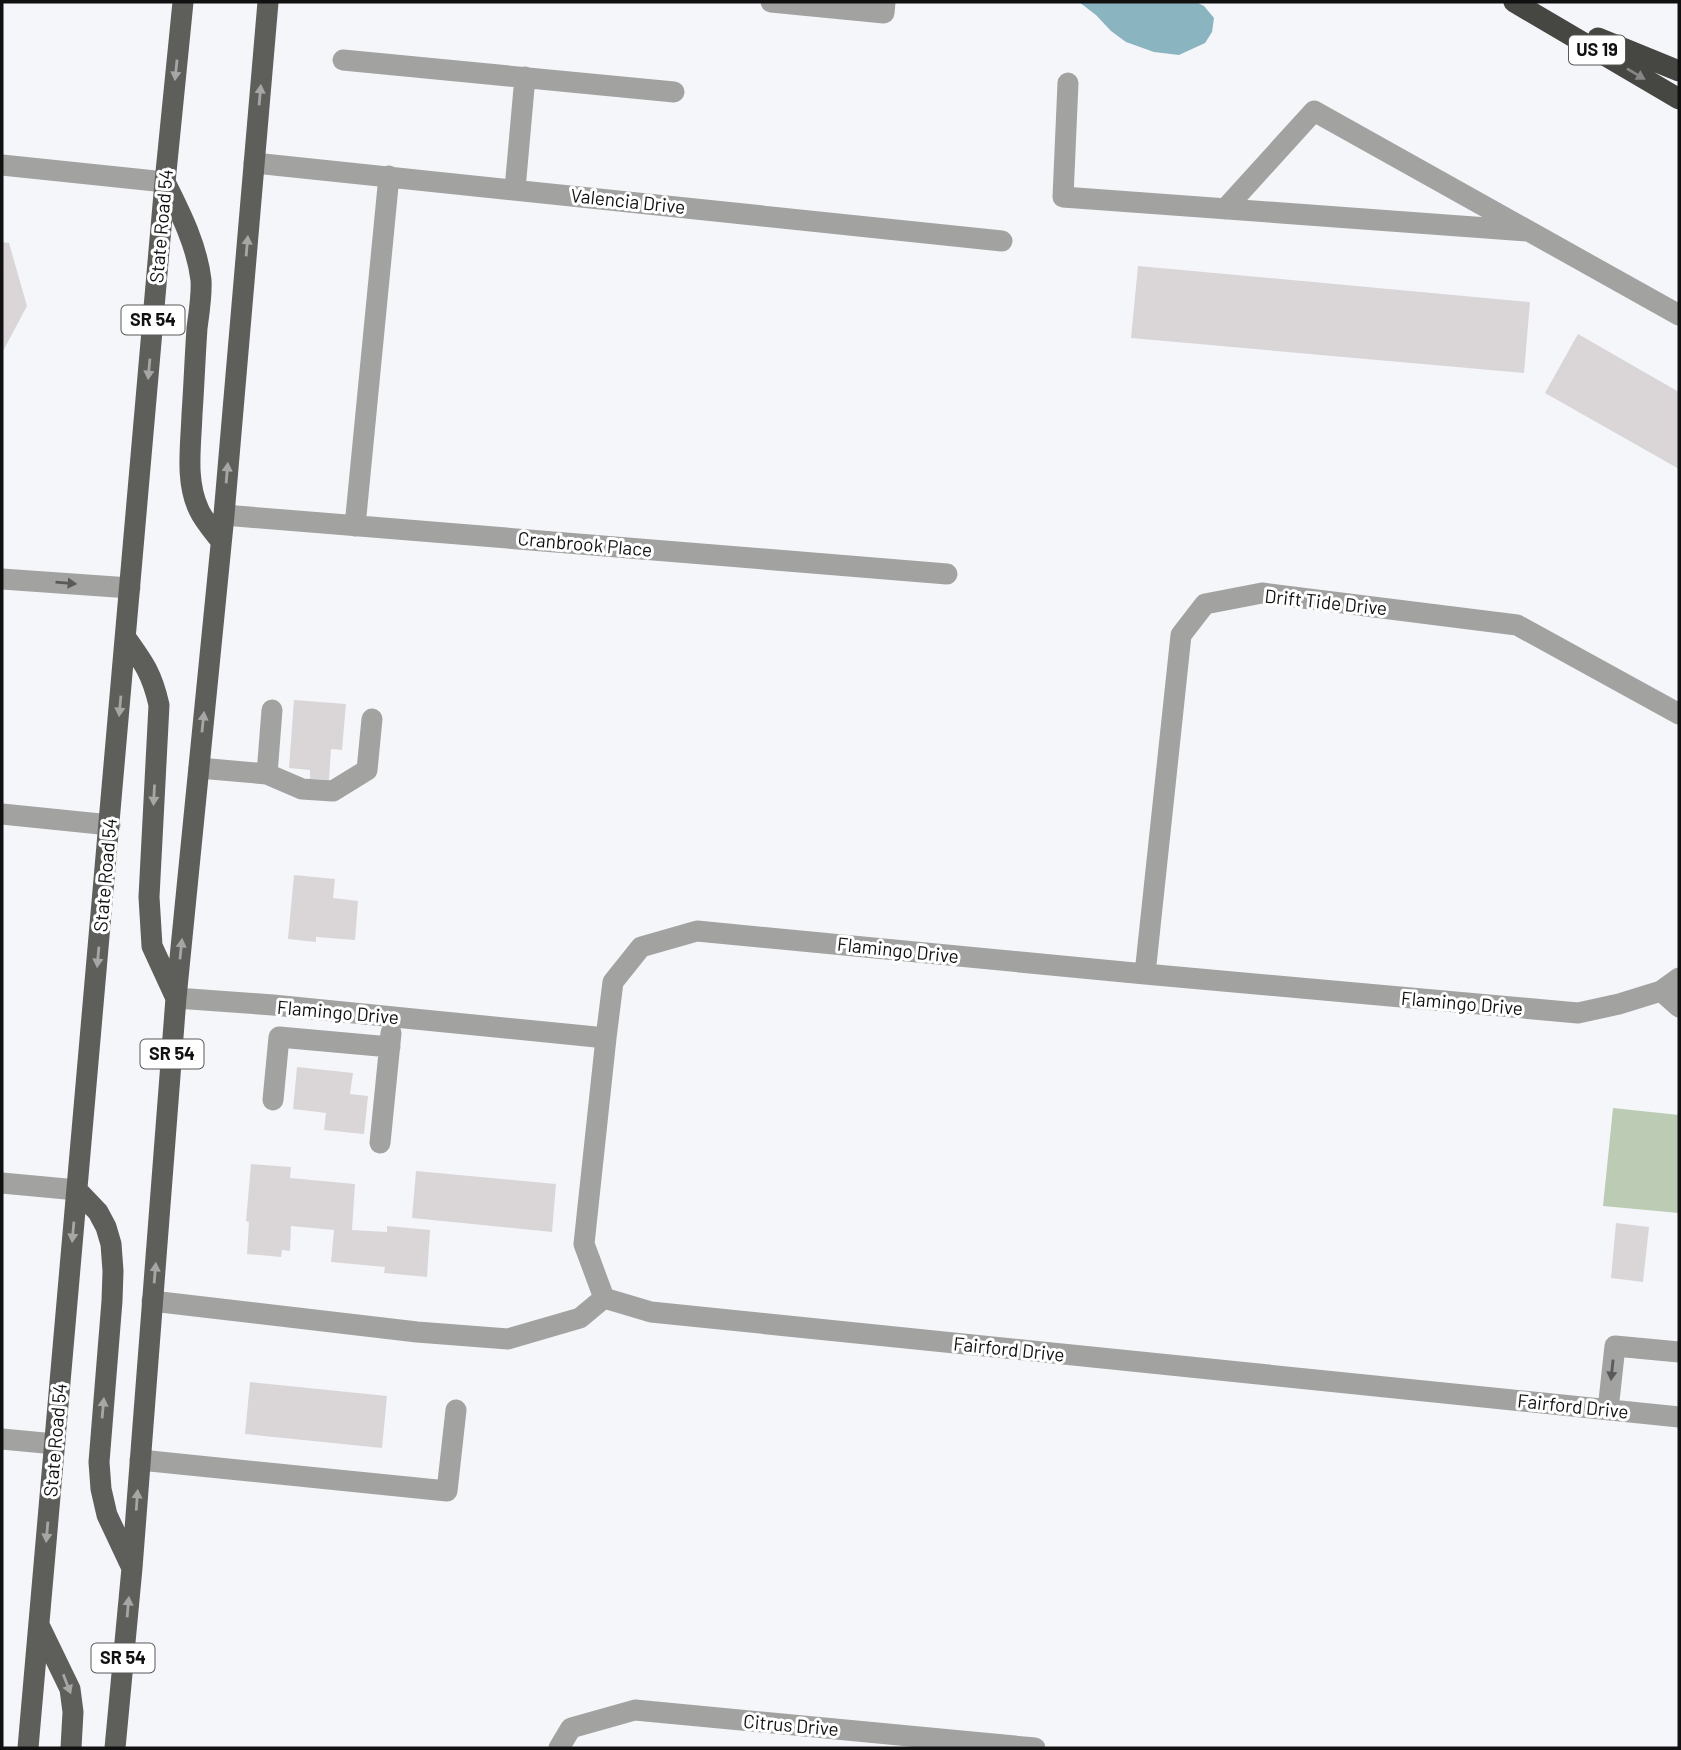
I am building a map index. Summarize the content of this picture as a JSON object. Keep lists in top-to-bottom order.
{
  "streets": {
    "highway": ["US 19"],
    "main road": ["State Road 54", "SR 54"],
    "street": [
      "Valencia Drive",
      "Cranbrook Place",
      "Drift Tide Drive",
      "Flamingo Drive",
      "Fairford Drive",
      "Citrus Drive"
    ]
  },
  "crossings": [
    ["Valencia Drive", "SR 54"],
    ["SR 54", "Cranbrook Place"],
    ["SR 54", "Flamingo Drive"],
    ["Drift Tide Drive", "Flamingo Drive"]
  ]
}
